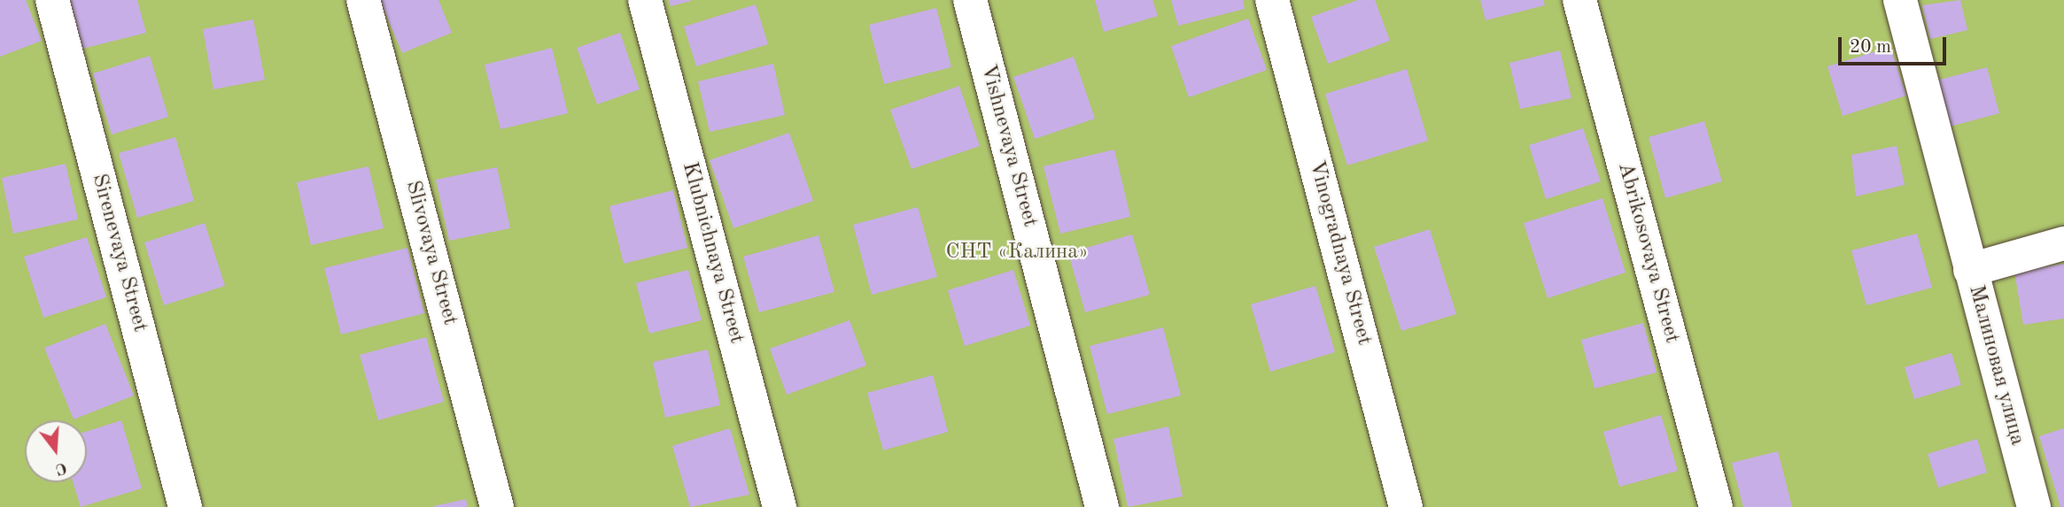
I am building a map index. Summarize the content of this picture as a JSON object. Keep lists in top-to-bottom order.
{
  "streets": {
    "street": [
      "Vishnevaya Street",
      "Sirenevaya Street",
      "Slivovaya Street",
      "Klubnichnaya Street",
      "Vinogradnaya Street",
      "Abrikosovaya Street",
      "Малиновая улица"
    ]
  },
  "parks": ["СНТ «Калина»"],
  "scale_bar": "20 m",
  "north": "bottom"
}
